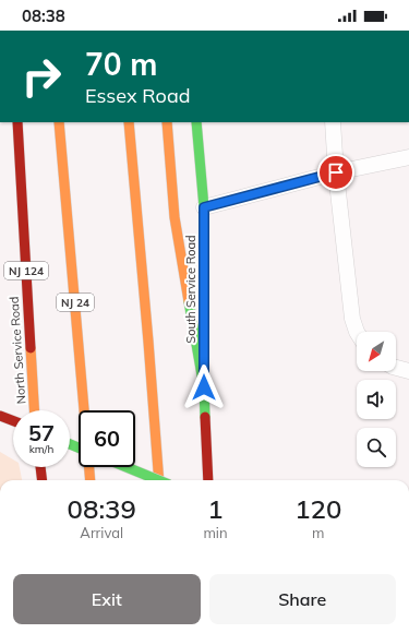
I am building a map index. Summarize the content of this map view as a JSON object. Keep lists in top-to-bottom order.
{
  "streets": {
    "main road": [
      "NJ 124",
      "South Service Road",
      "NJ 24",
      "North Service Road"
    ]
  },
  "north": "bottom left",
  "page": {
    "status": "08:38",
    "turn": ["70 m", "Essex Road"],
    "speed": "57 km/h",
    "limit": "60",
    "eta": [
      "08:39",
      "Arrival",
      "1",
      "min",
      "120",
      "m"
    ],
    "buttons": ["Exit", "Share"]
  }
}
